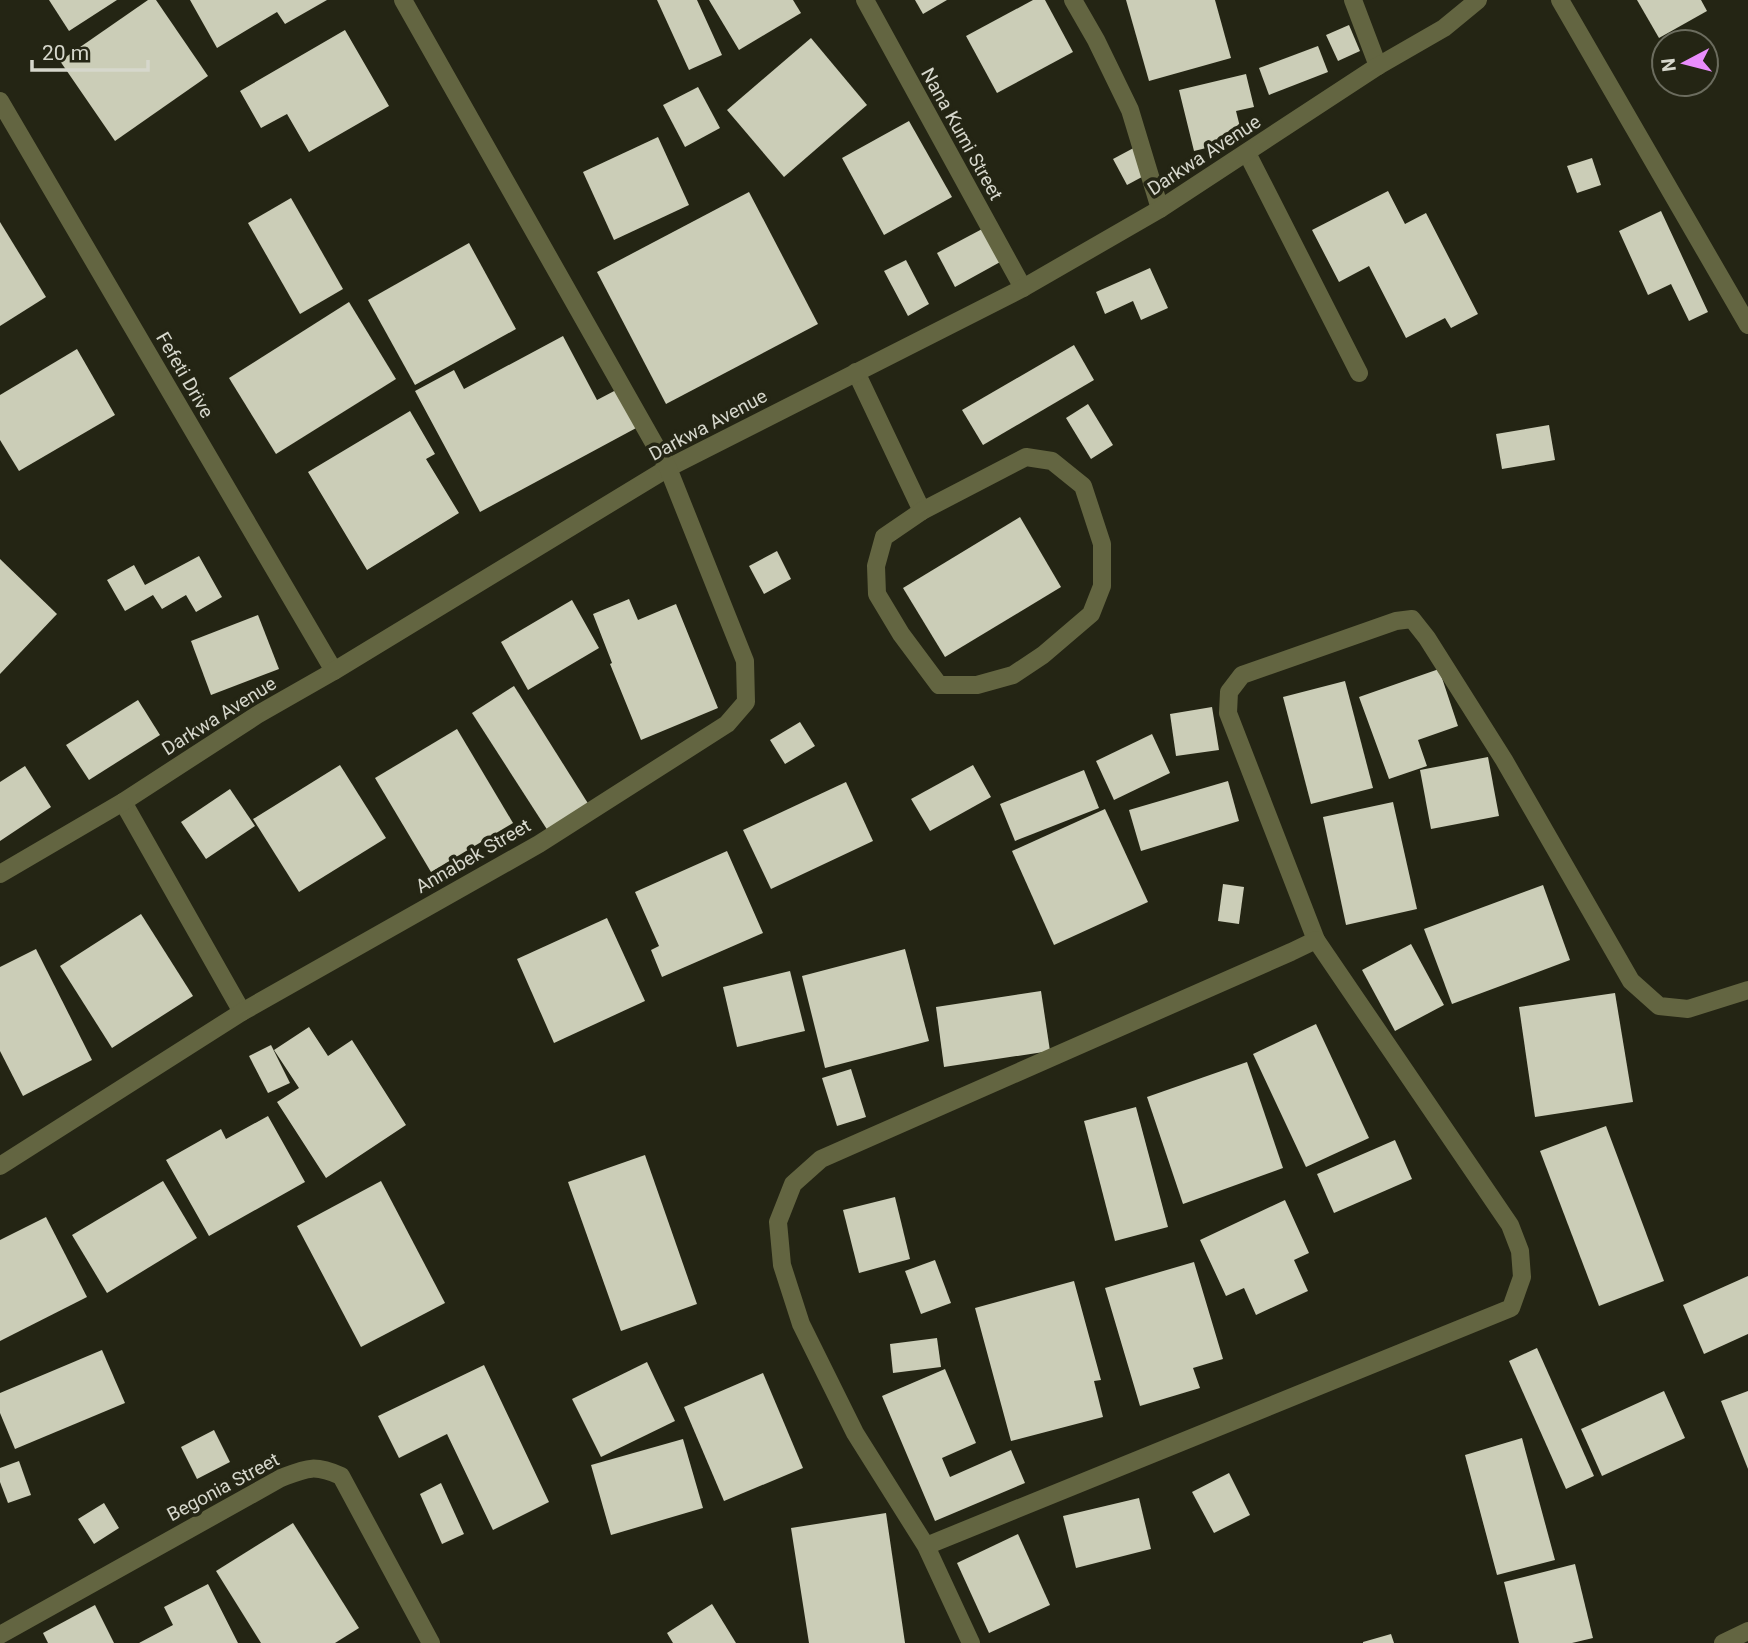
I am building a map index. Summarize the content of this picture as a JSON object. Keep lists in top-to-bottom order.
{
  "streets": {
    "street": [
      "Nana Kumi Street",
      "Darkwa Avenue",
      "Fefeti Drive",
      "Annabek Street",
      "Begonia Street"
    ]
  },
  "crossings": [
    ["Nana Kumi Street", "Darkwa Avenue"],
    ["Darkwa Avenue", "Fefeti Drive"],
    ["Darkwa Avenue", "Annabek Street"]
  ],
  "scale_bar": "20 m",
  "north": "left"
}
